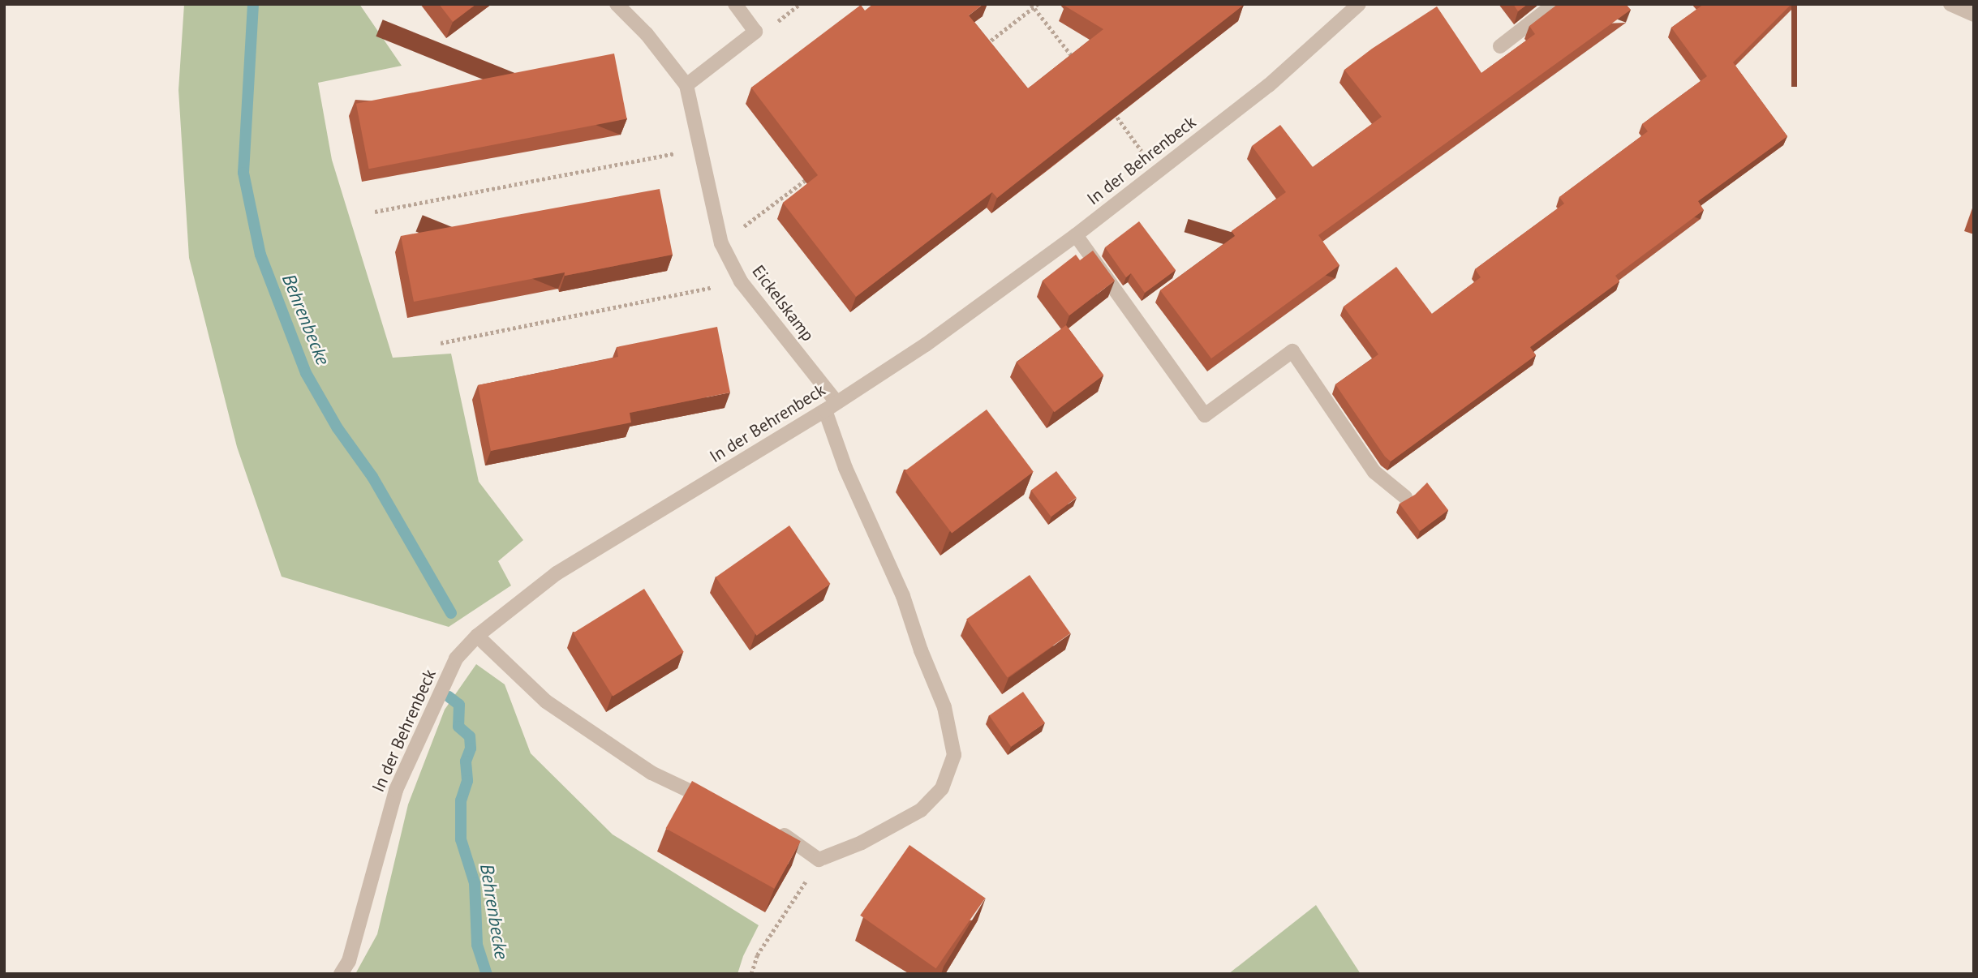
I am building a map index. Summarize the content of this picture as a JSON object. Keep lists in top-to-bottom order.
{
  "streets": {
    "street": ["In der Behrenbeck", "Eickelskamp"]
  },
  "crossings": [
    ["In der Behrenbeck", "Eickelskamp"]
  ],
  "water": ["Behrenbecke"]
}
